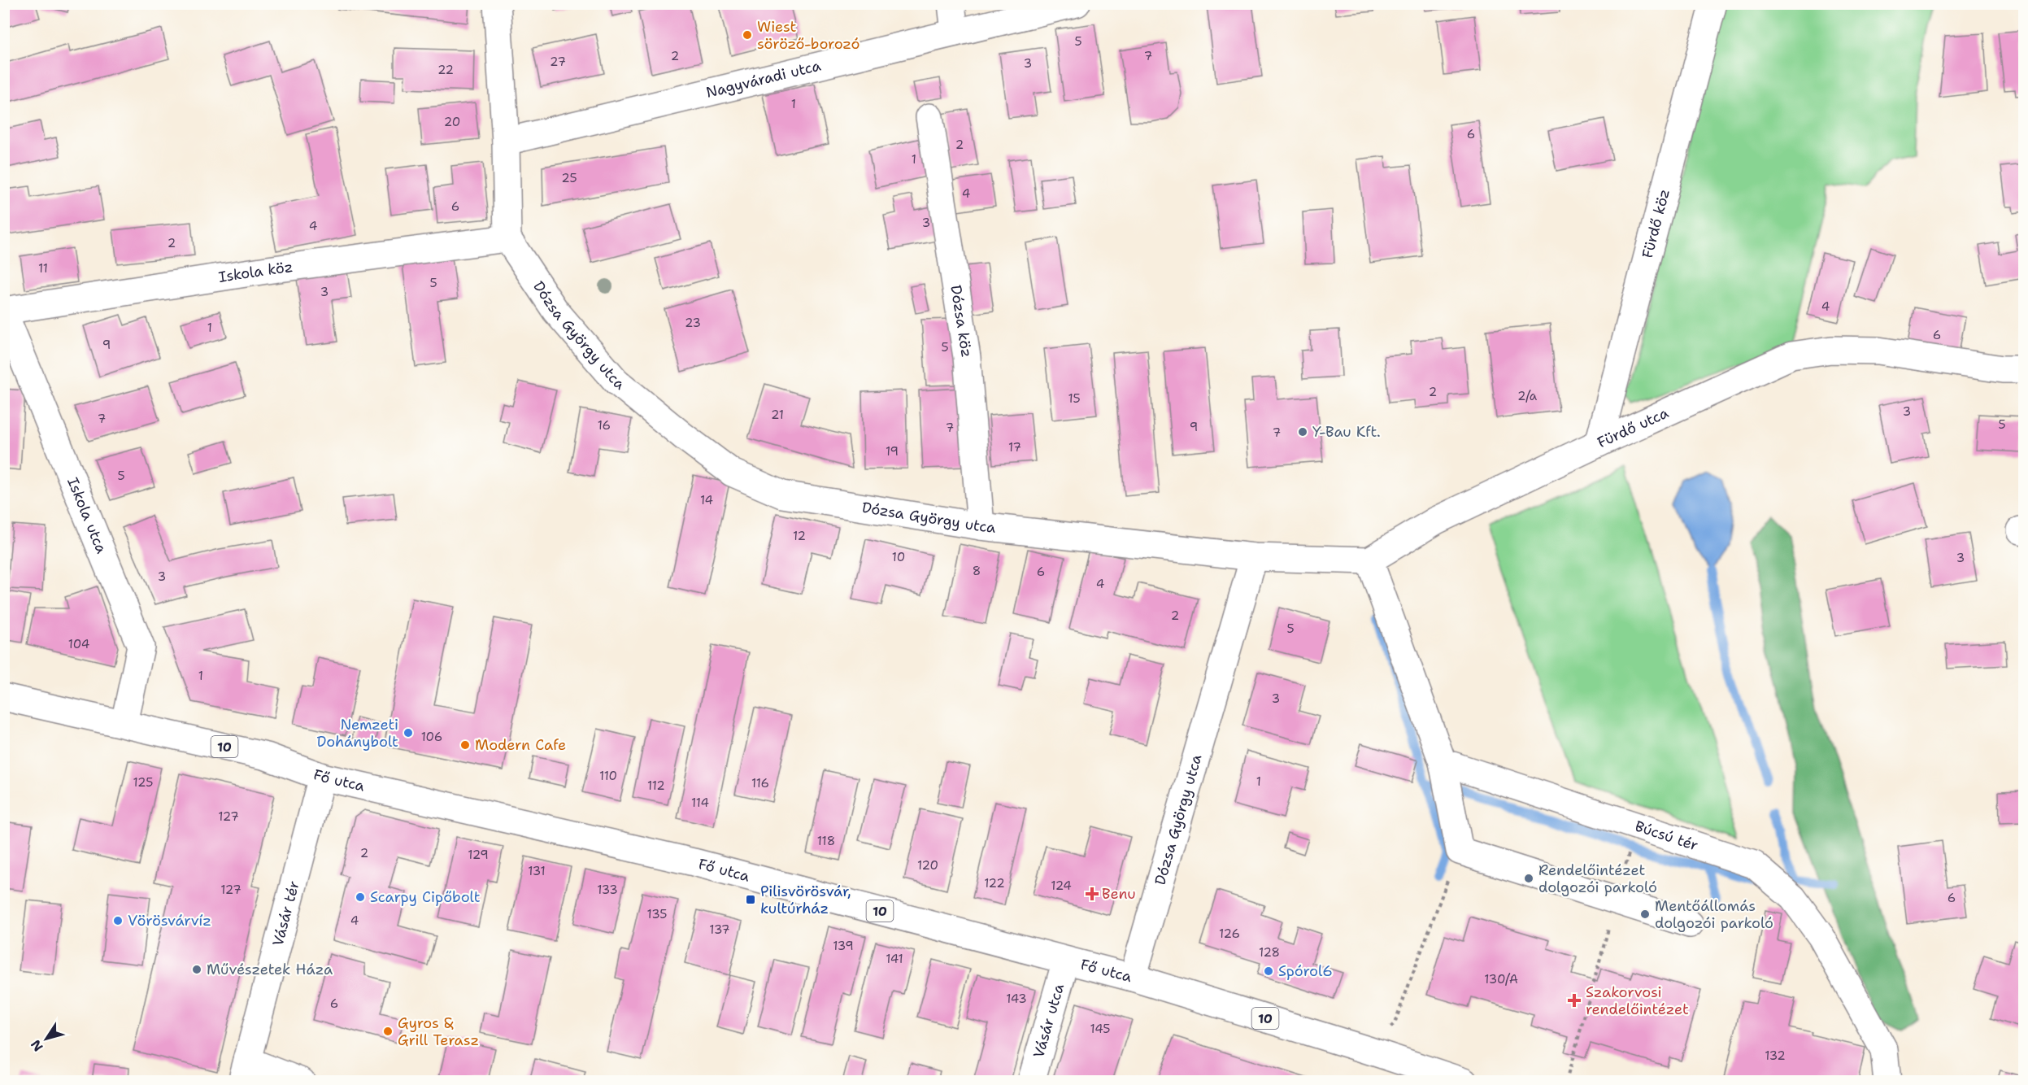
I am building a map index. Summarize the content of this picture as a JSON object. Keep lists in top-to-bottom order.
{
  "streets": {
    "street": [
      "Nagyváradi utca",
      "Fürdő köz",
      "Iskola köz",
      "Dózsa köz",
      "Dózsa György utca",
      "Fürdő utca",
      "Iskola utca",
      "10",
      "Fő utca",
      "Búcsú tér",
      "Vásár tér",
      "Vásár utca"
    ]
  },
  "crossings": [
    ["Fürdő köz", "Fürdő utca"],
    ["Iskola köz", "Dózsa György utca"],
    ["Iskola köz", "Iskola utca"],
    ["Dózsa köz", "Dózsa György utca"],
    ["Dózsa György utca", "Fő utca"],
    ["Iskola utca", "Fő utca"],
    ["Fő utca", "Vásár tér"],
    ["Fő utca", "Vásár utca"]
  ],
  "places": {
    "other": [
      "Wiest söröző-borozó",
      "Y-Bau Kft.",
      "Nemzeti Dohánybolt",
      "Modern Cafe",
      "Rendelőintézet dolgozói parkoló",
      "Scarpy Cipőbolt",
      "Mentőállomás dolgozói parkoló",
      "Vörösvárvíz",
      "Művészetek Háza",
      "Spórol6",
      "Gyros & Grill Terasz"
    ],
    "health": ["Benu", "Szakorvosi rendelőintézet"],
    "transit": ["Pilisvörösvár, kultúrház"]
  },
  "house_numbers": [
    "5",
    "2",
    "7",
    "27",
    "3",
    "22",
    "1",
    "20",
    "6",
    "2",
    "1",
    "25",
    "4",
    "6",
    "3",
    "4",
    "2",
    "11",
    "5",
    "3",
    "4",
    "23",
    "1",
    "6",
    "9",
    "5",
    "2",
    "2/a",
    "15",
    "3",
    "21",
    "7",
    "5",
    "16",
    "9",
    "7",
    "7",
    "17",
    "19",
    "5",
    "14",
    "12",
    "10",
    "3",
    "8",
    "6",
    "3",
    "4",
    "2",
    "5",
    "104",
    "1",
    "3",
    "106",
    "110",
    "1",
    "125",
    "116",
    "112",
    "114",
    "127",
    "118",
    "2",
    "129",
    "120",
    "131",
    "122",
    "124",
    "127",
    "133",
    "6",
    "135",
    "4",
    "137",
    "126",
    "139",
    "128",
    "141",
    "130/A",
    "143",
    "6",
    "145",
    "132"
  ],
  "north": "bottom left"
}
